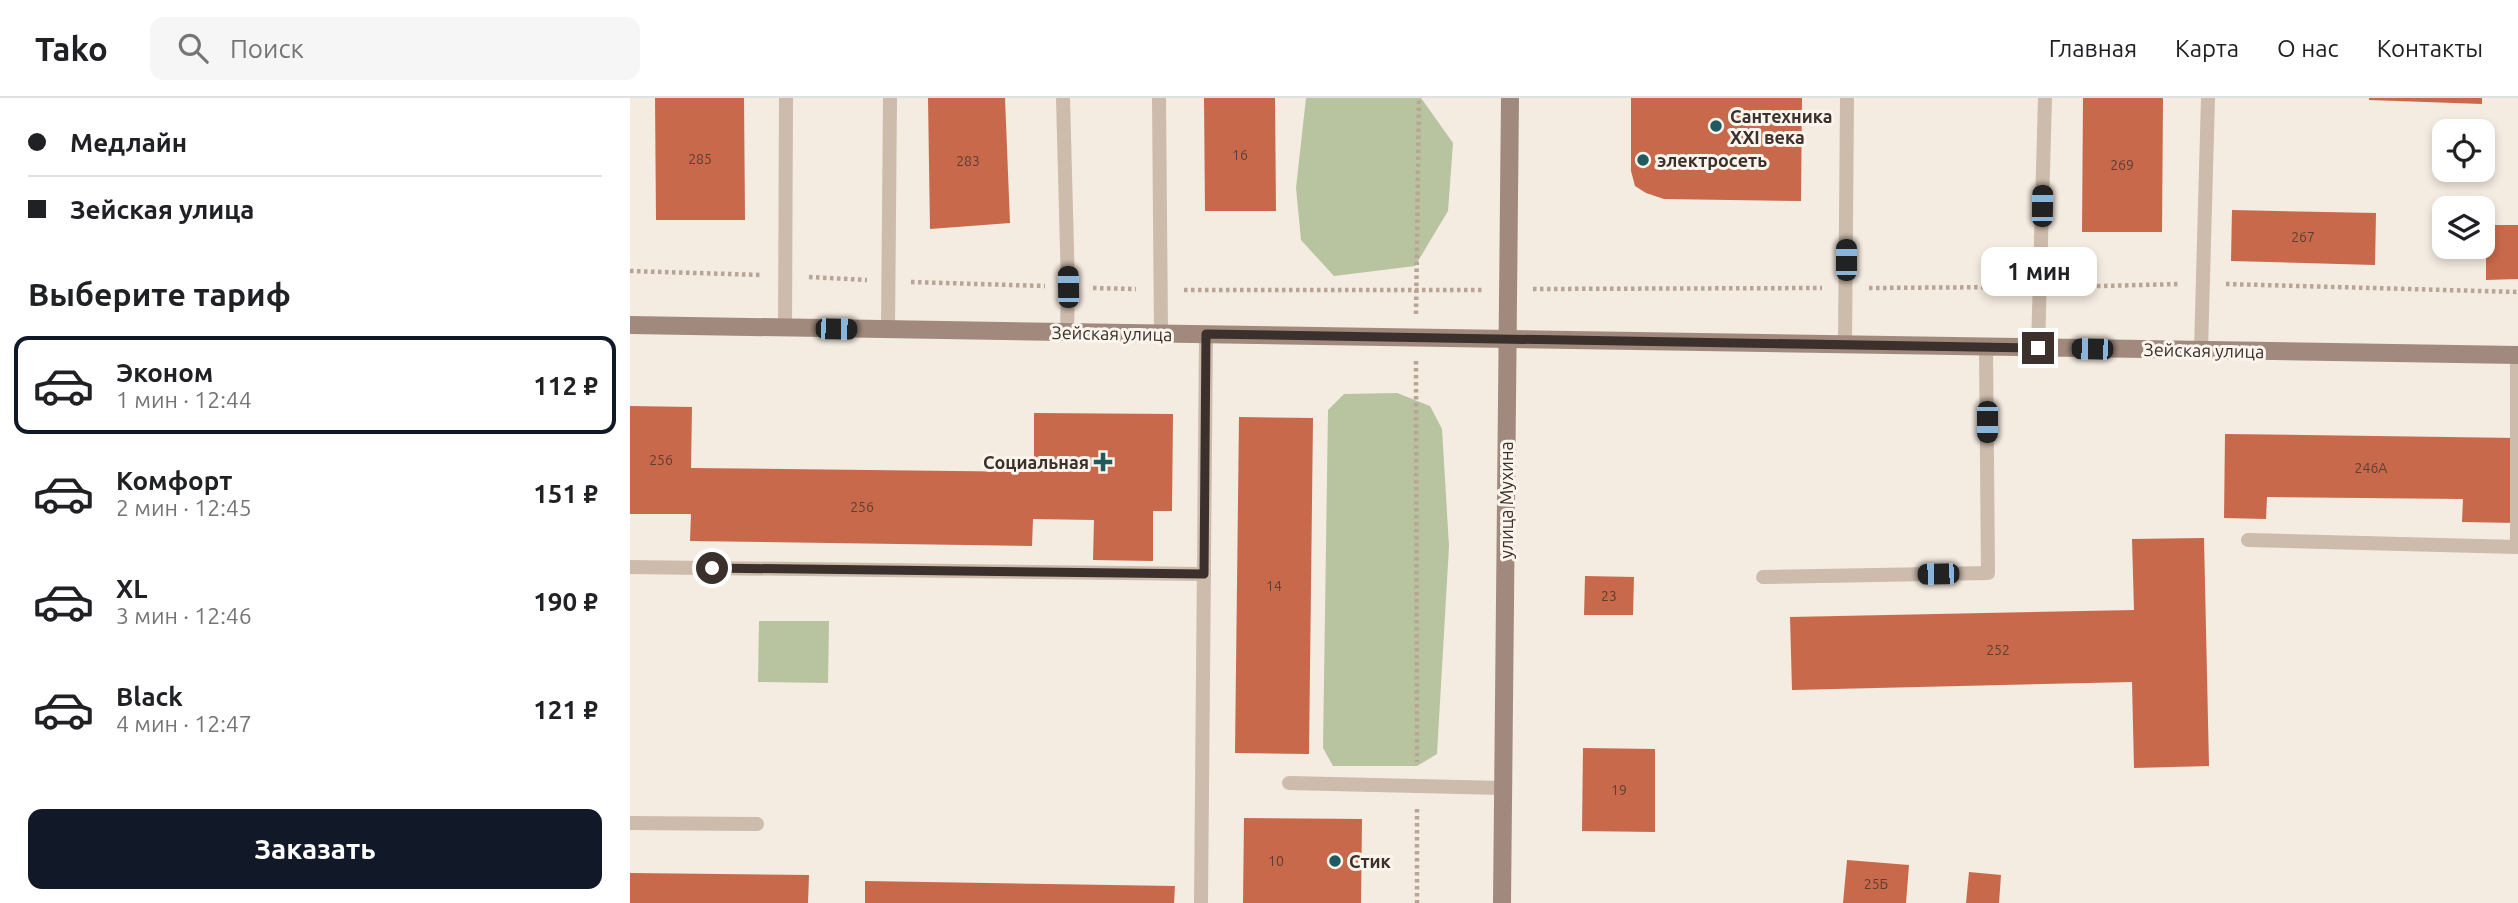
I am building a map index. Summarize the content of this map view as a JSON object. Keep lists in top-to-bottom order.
{
  "streets": {
    "street": ["Зейская улица", "улица Мухина"]
  },
  "crossings": [
    ["Зейская улица", "улица Мухина"]
  ],
  "places": {
    "other": ["Сантехника XXI века", "электросеть", "Стик"],
    "health": ["Социальная"]
  },
  "house_numbers": [
    "16",
    "285",
    "283",
    "269",
    "267",
    "256",
    "246А",
    "256",
    "14",
    "23",
    "252",
    "19",
    "10",
    "25Б"
  ],
  "page": {
    "header": "Tako",
    "search": "Поиск",
    "nav": [
      "Главная",
      "Карта",
      "О нас",
      "Контакты"
    ],
    "banner": ["Медлайн", "Зейская улица"],
    "bubble": "1 мин",
    "heading": "Выберите тариф",
    "list": [
      {
        "name": "Эконом",
        "note": "1 мин · 12:44",
        "value": "112 ₽"
      },
      {
        "name": "Комфорт",
        "note": "2 мин · 12:45",
        "value": "151 ₽"
      },
      {
        "name": "XL",
        "note": "3 мин · 12:46",
        "value": "190 ₽"
      },
      {
        "name": "Black",
        "note": "4 мин · 12:47",
        "value": "121 ₽"
      }
    ],
    "buttons": "Заказать"
  }
}
